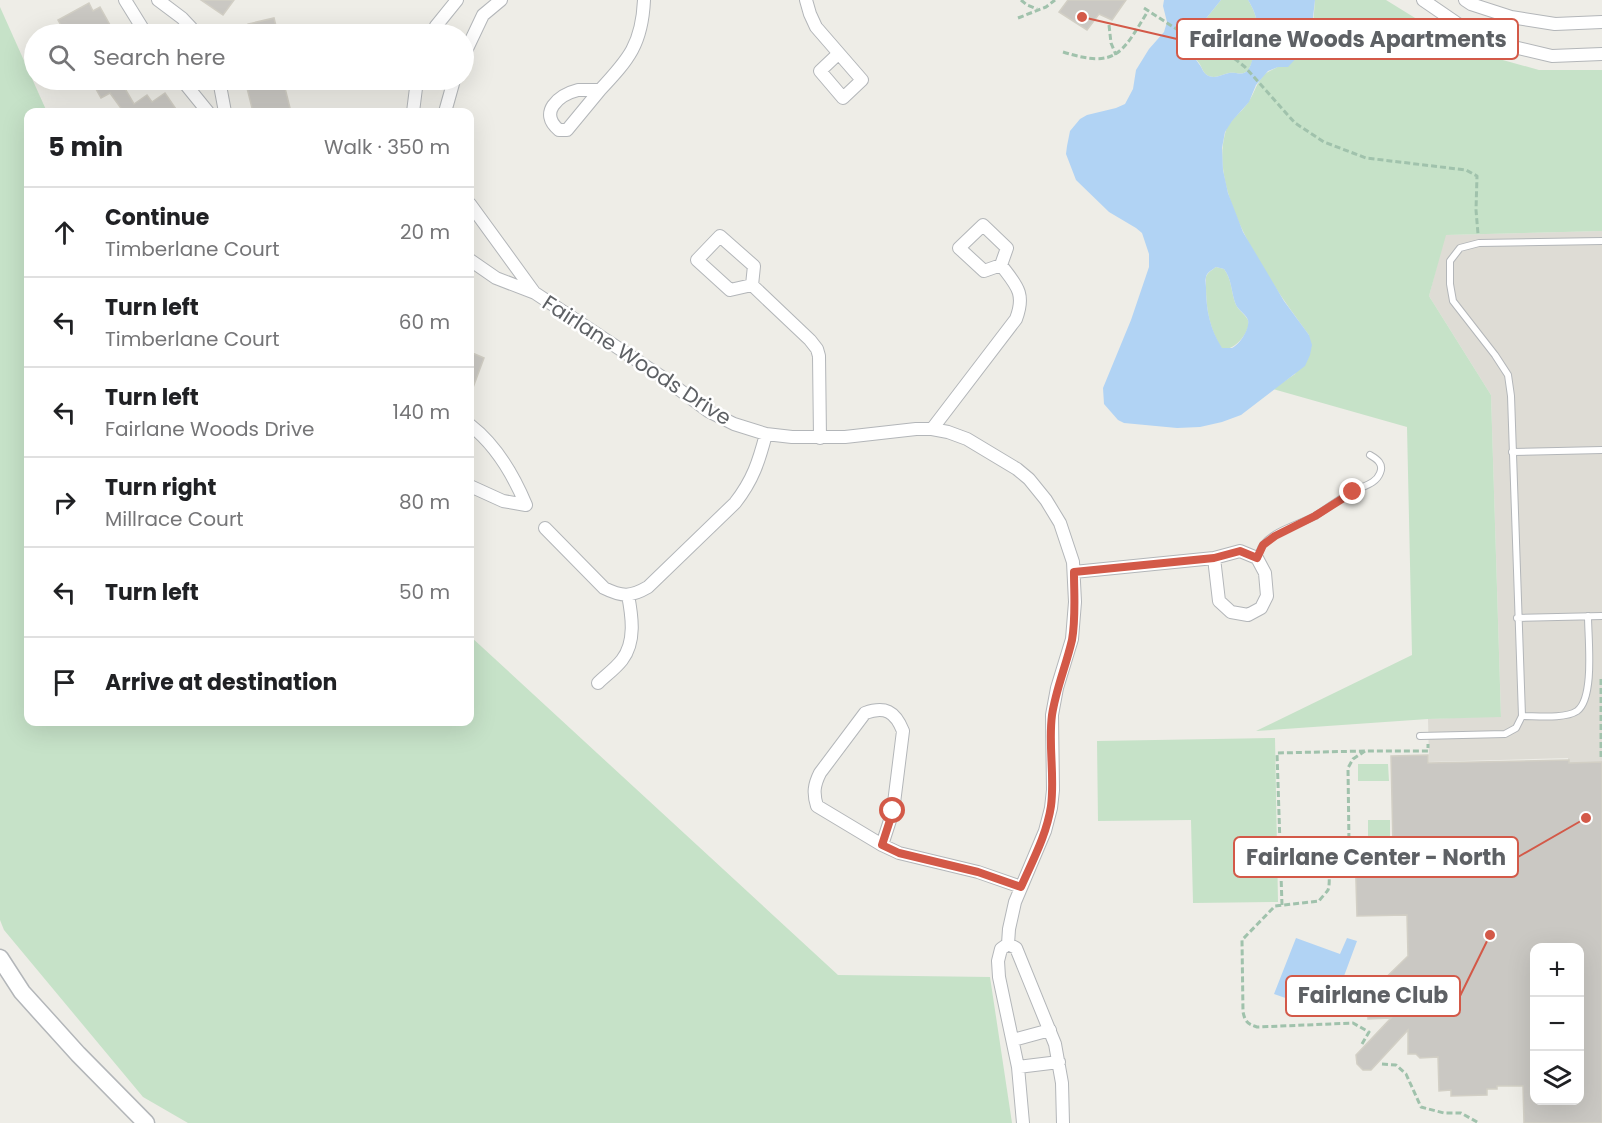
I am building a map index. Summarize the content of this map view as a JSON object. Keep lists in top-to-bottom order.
{
  "streets": {
    "street": ["Fairlane Woods Drive"]
  },
  "places": ["Fairlane Woods Apartments", "Fairlane Center - North", "Fairlane Club"],
  "page": {
    "search": "Search here",
    "heading": ["5 min", "Walk · 350 m"],
    "list": [
      ["Continue", "Timberlane Court", "20 m"],
      ["Turn left", "Timberlane Court", "60 m"],
      ["Turn left", "Fairlane Woods Drive", "140 m"],
      ["Turn right", "Millrace Court", "80 m"],
      ["Turn left", "50 m"],
      "Arrive at destination"
    ],
    "map_buttons": ["+", "−"]
  }
}
